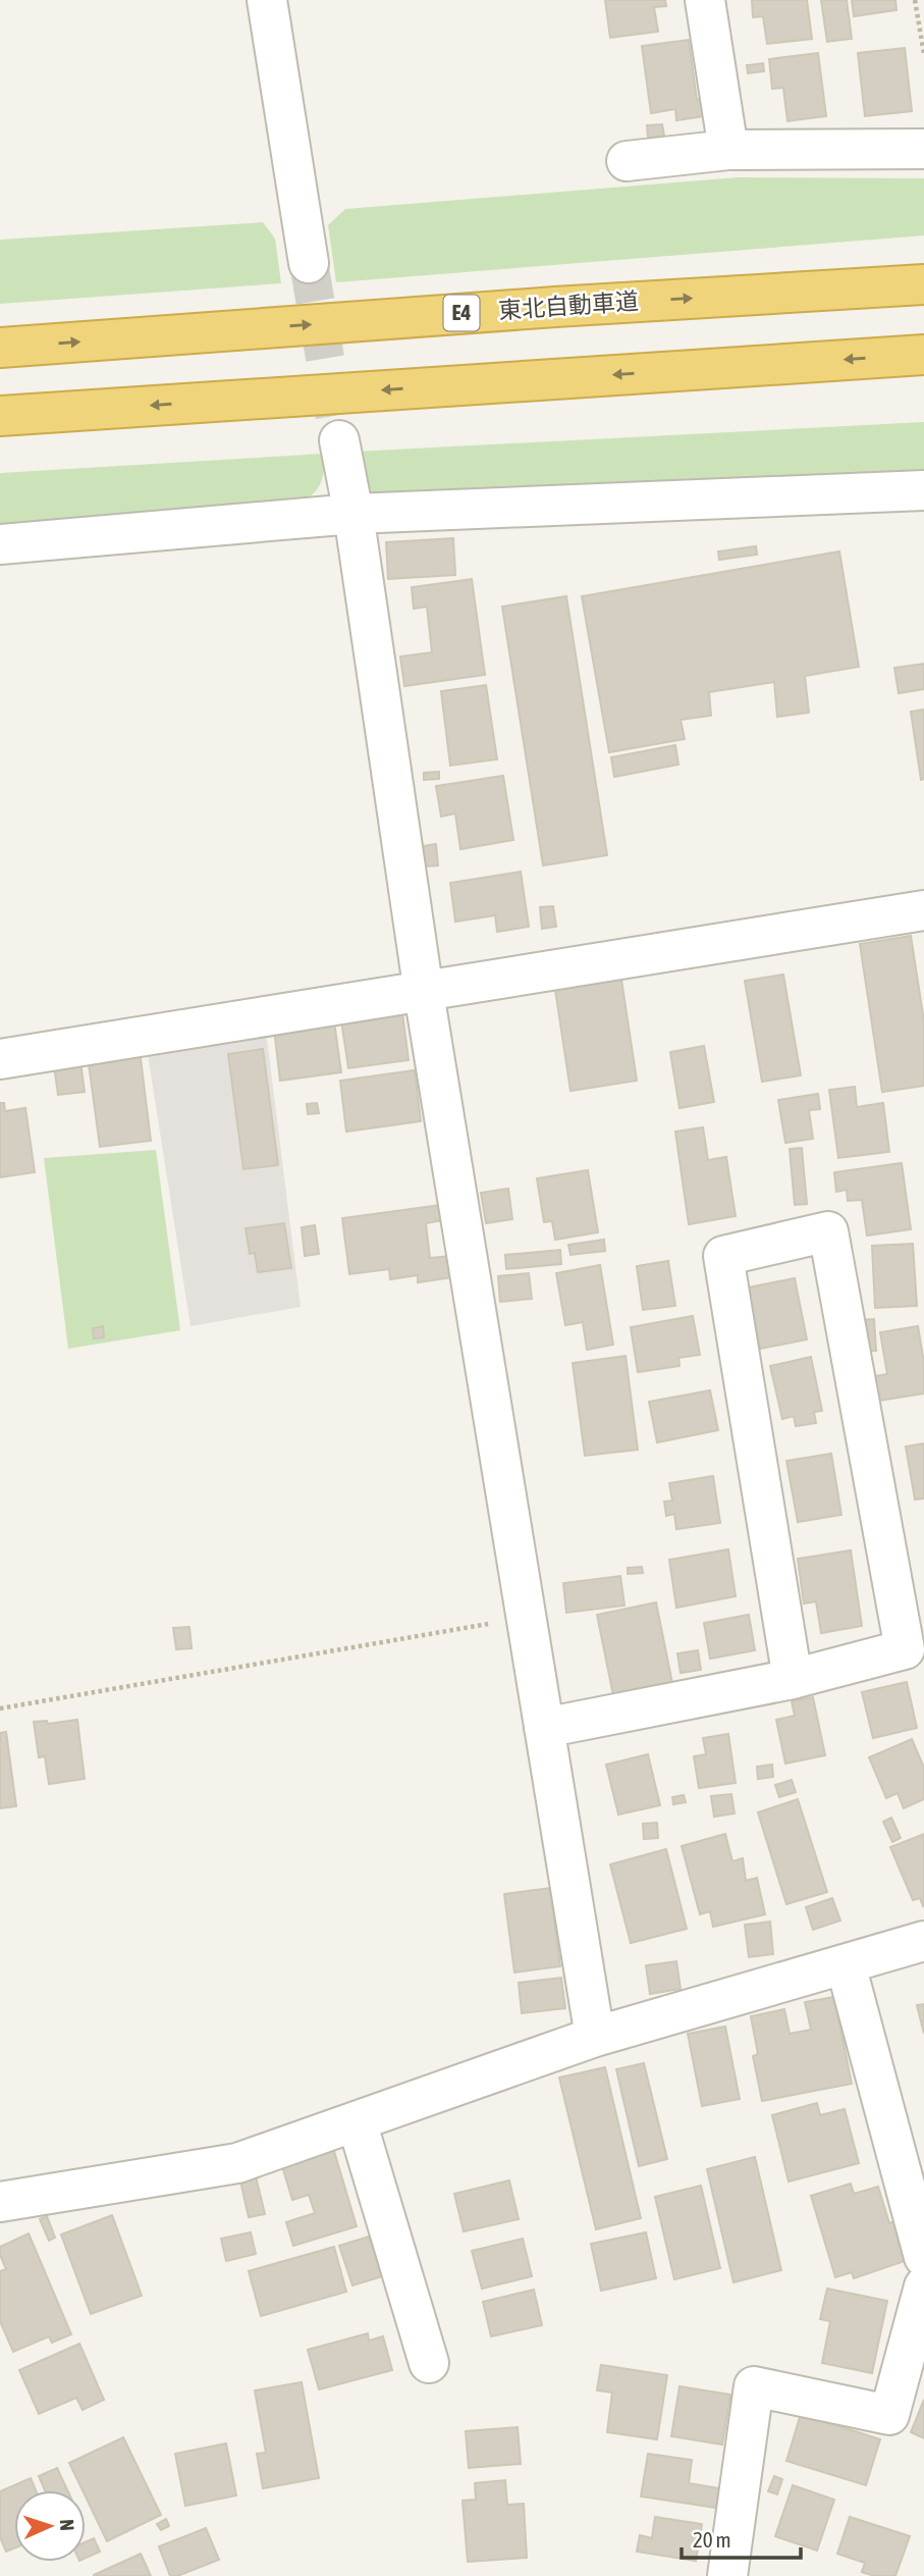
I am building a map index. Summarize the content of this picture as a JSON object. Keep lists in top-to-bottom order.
{
  "streets": {
    "highway": ["東北自動車道", "E4"]
  },
  "scale_bar": "20 m",
  "north": "right"
}
